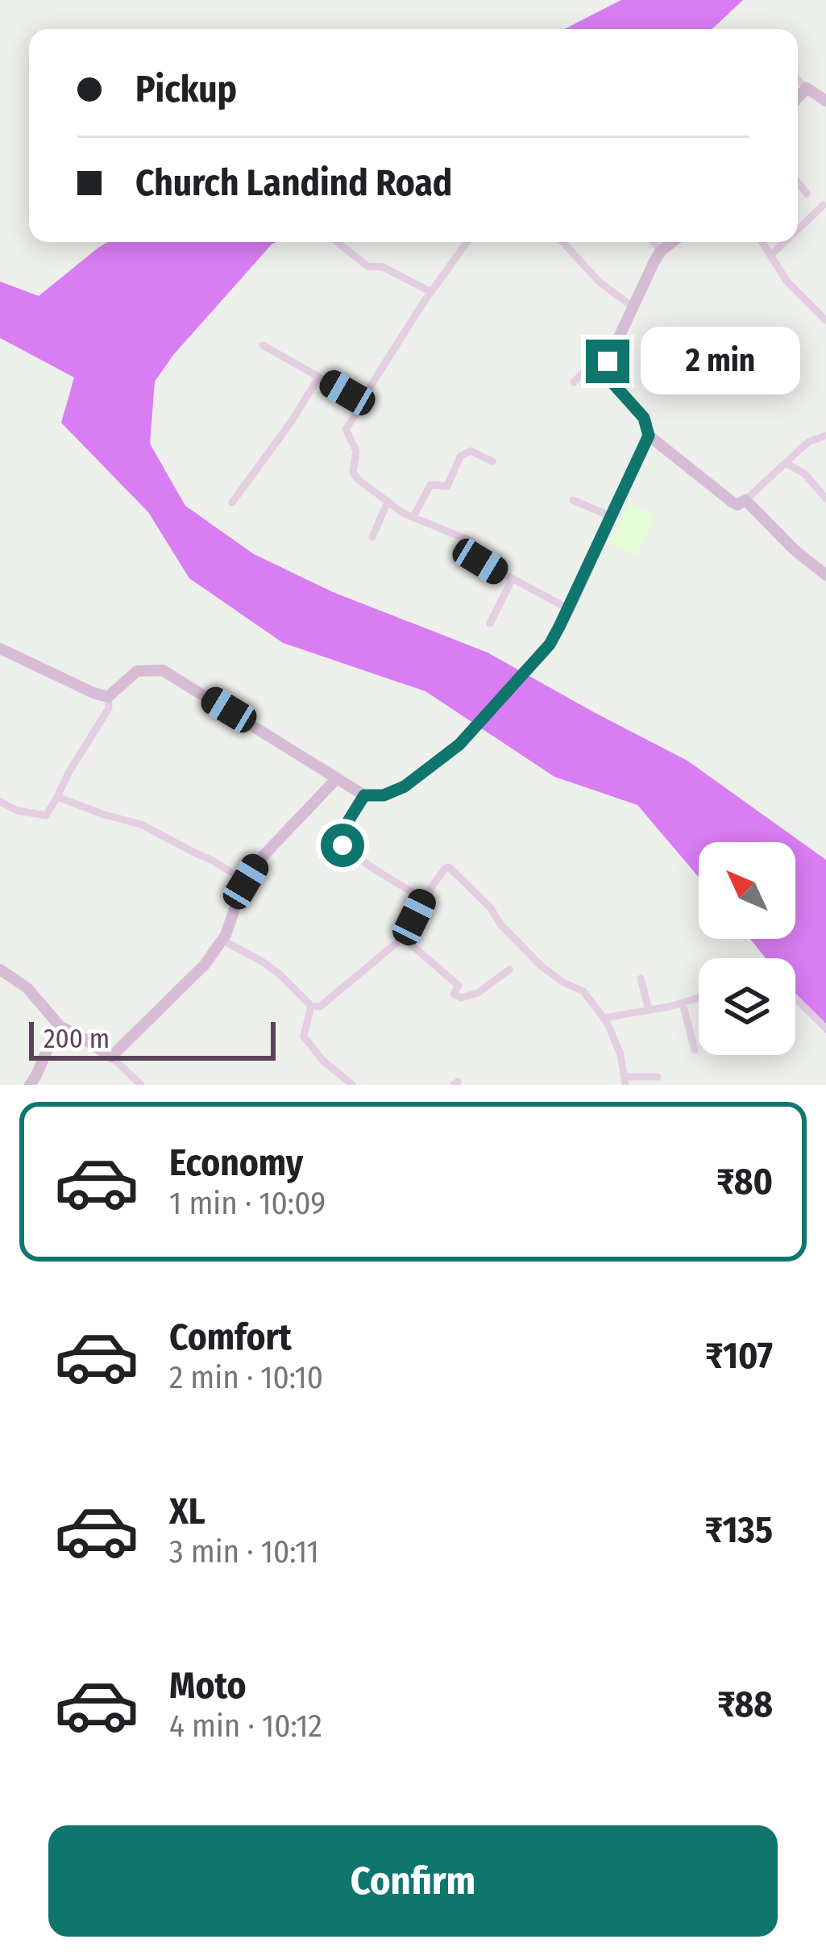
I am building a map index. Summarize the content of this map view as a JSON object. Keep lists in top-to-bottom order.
{
  "scale_bar": "200 m",
  "north": "top left",
  "page": {
    "banner": ["Pickup", "Church Landind Road"],
    "bubble": "2 min",
    "scale": "200 m",
    "list": [
      {
        "name": "Economy",
        "note": "1 min · 10:09",
        "value": "₹80"
      },
      {
        "name": "Comfort",
        "note": "2 min · 10:10",
        "value": "₹107"
      },
      {
        "name": "XL",
        "note": "3 min · 10:11",
        "value": "₹135"
      },
      {
        "name": "Moto",
        "note": "4 min · 10:12",
        "value": "₹88"
      }
    ],
    "buttons": "Confirm"
  }
}
